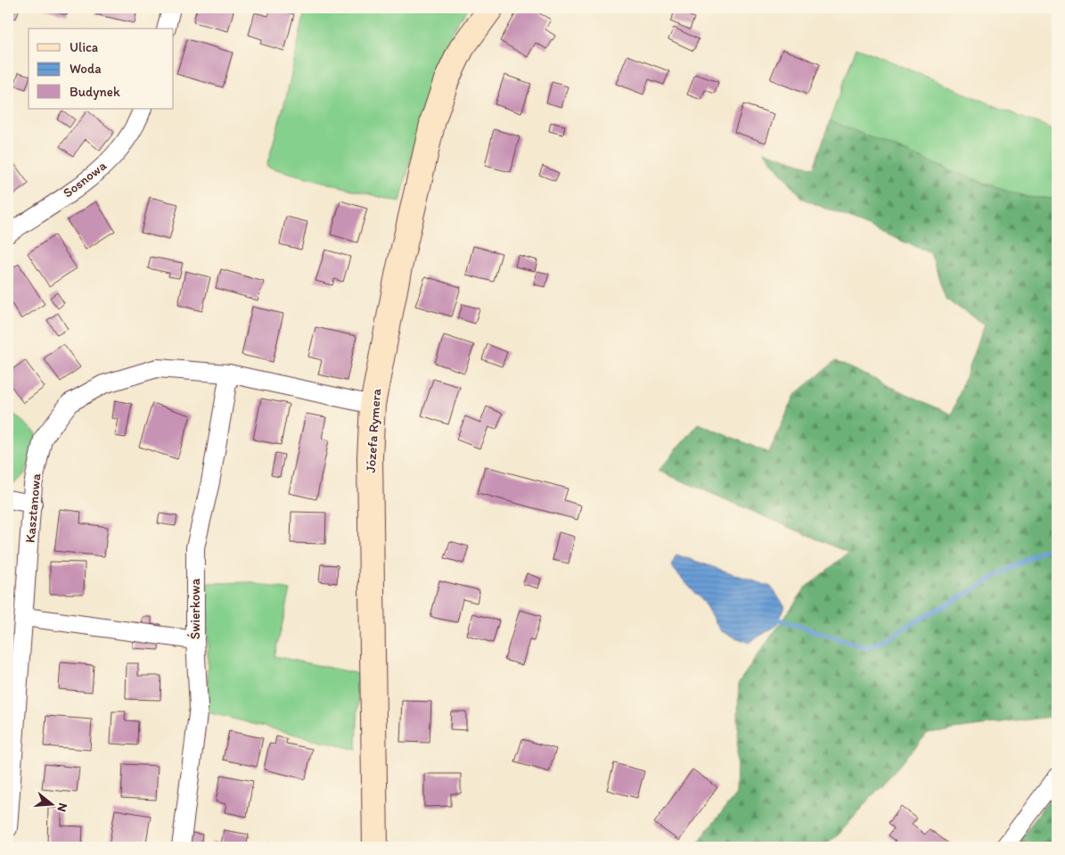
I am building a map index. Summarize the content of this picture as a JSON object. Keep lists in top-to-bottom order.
{
  "streets": {
    "street": [
      "Sosnowa",
      "Józefa Rymera",
      "Kasztanowa",
      "Świerkowa"
    ]
  },
  "crossings": [
    ["Józefa Rymera", "Kasztanowa"],
    ["Kasztanowa", "Świerkowa"]
  ],
  "legend": ["Ulica", "Woda", "Budynek"],
  "north": "right"
}
